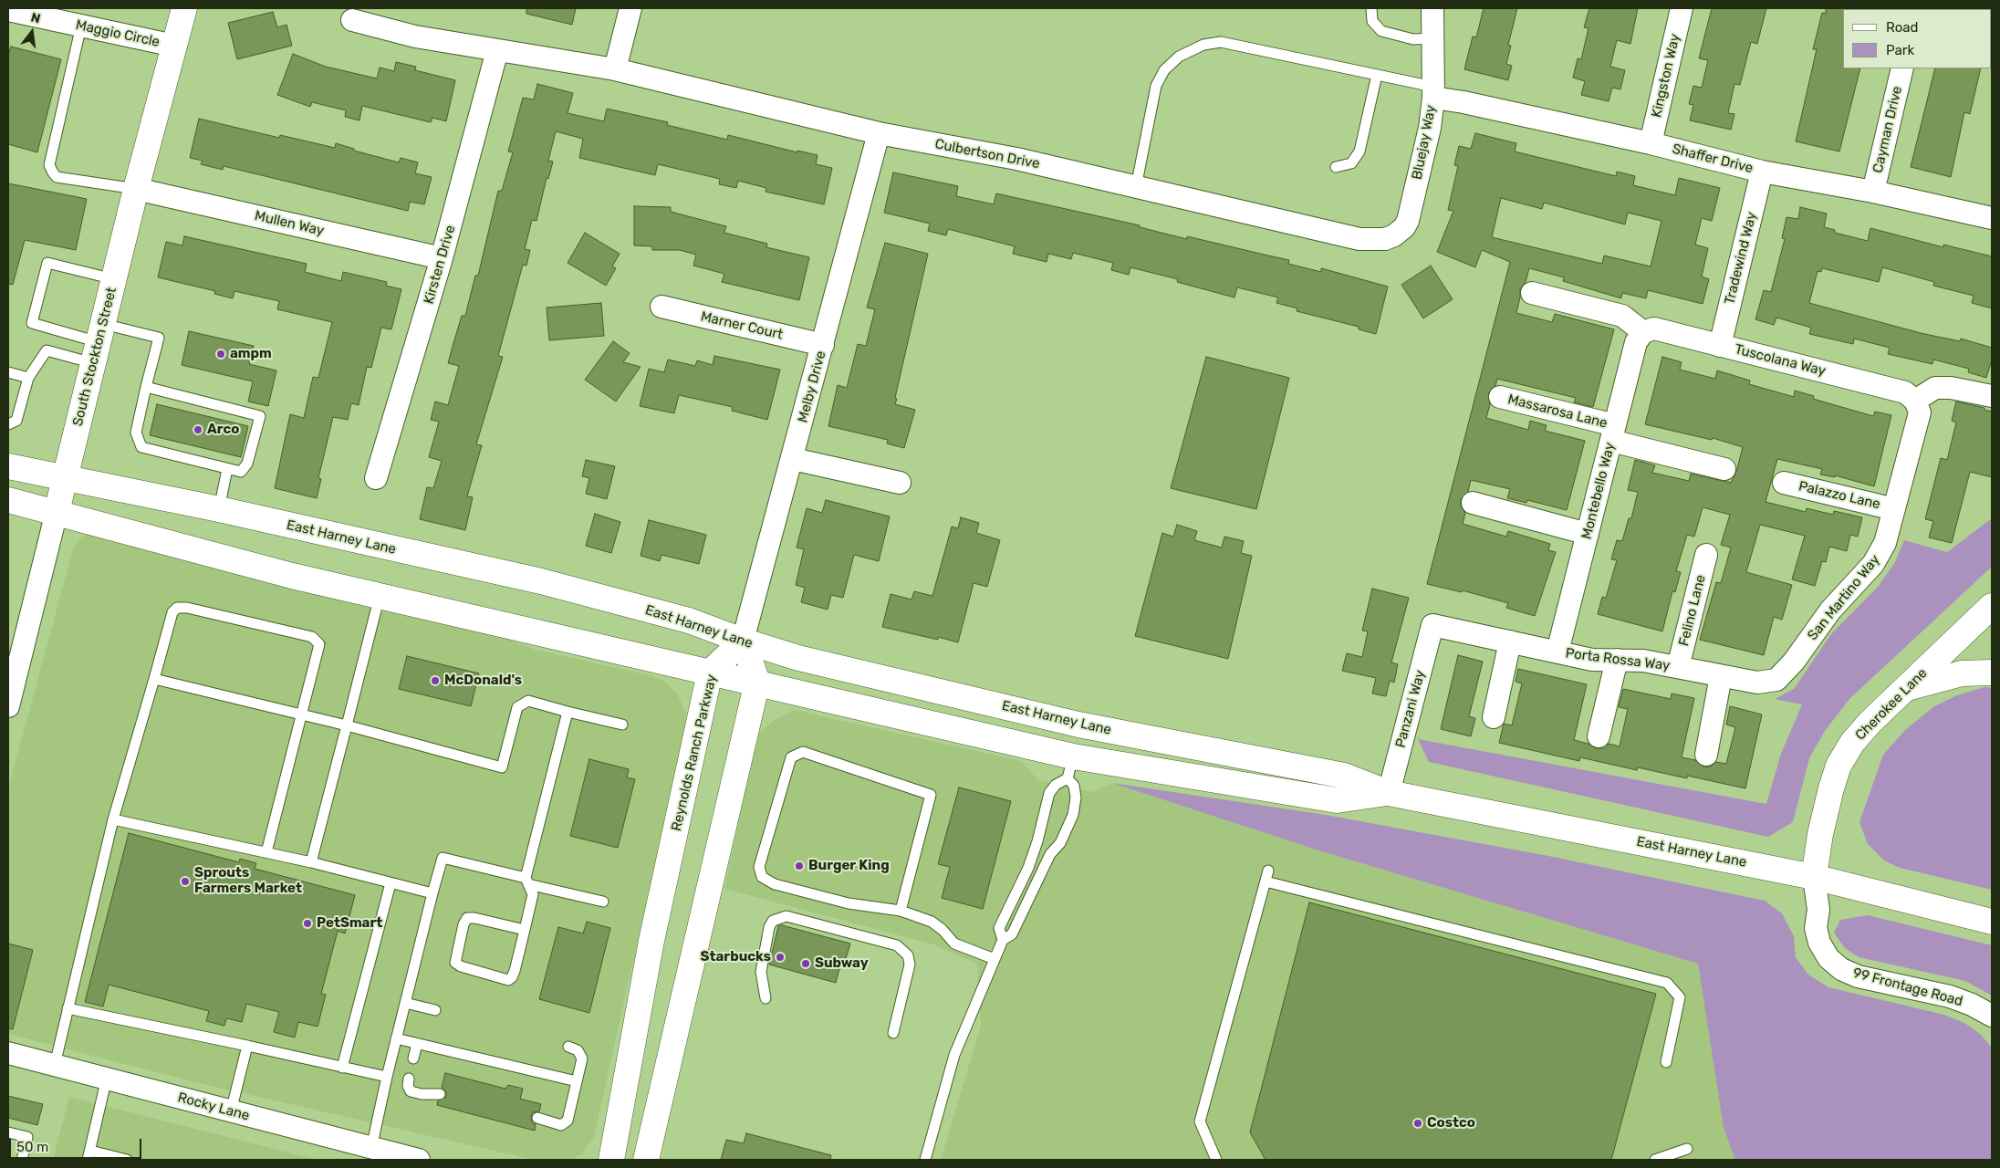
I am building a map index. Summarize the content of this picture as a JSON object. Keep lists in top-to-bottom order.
{
  "streets": {
    "main road": [
      "South Stockton Street",
      "East Harney Lane",
      "Cherokee Lane",
      "Reynolds Ranch Parkway"
    ],
    "street": [
      "Maggio Circle",
      "Kingston Way",
      "Cayman Drive",
      "Bluejay Way",
      "Culbertson Drive",
      "Shaffer Drive",
      "Mullen Way",
      "Tradewind Way",
      "Kirsten Drive",
      "Marner Court",
      "Tuscolana Way",
      "Melby Drive",
      "Massarosa Lane",
      "Montebello Way",
      "Palazzo Lane",
      "San Martino Way",
      "Felino Lane",
      "Porta Rossa Way",
      "Panzani Way",
      "99 Frontage Road",
      "Rocky Lane"
    ]
  },
  "crossings": [
    ["Maggio Circle", "South Stockton Street"],
    ["Kingston Way", "Shaffer Drive"],
    ["Cayman Drive", "Shaffer Drive"],
    ["Bluejay Way", "Culbertson Drive"],
    ["Bluejay Way", "Shaffer Drive"],
    ["Culbertson Drive", "Kirsten Drive"],
    ["Culbertson Drive", "Melby Drive"],
    ["Shaffer Drive", "Tradewind Way"],
    ["Mullen Way", "Kirsten Drive"],
    ["Mullen Way", "South Stockton Street"],
    ["Tradewind Way", "Tuscolana Way"],
    ["Marner Court", "Melby Drive"],
    ["South Stockton Street", "East Harney Lane"],
    ["Tuscolana Way", "Montebello Way"],
    ["Tuscolana Way", "San Martino Way"],
    ["Melby Drive", "East Harney Lane"],
    ["Melby Drive", "Reynolds Ranch Parkway"],
    ["Massarosa Lane", "Montebello Way"],
    ["Montebello Way", "Porta Rossa Way"],
    ["Palazzo Lane", "San Martino Way"],
    ["East Harney Lane", "Cherokee Lane"],
    ["East Harney Lane", "Panzani Way"],
    ["East Harney Lane", "Reynolds Ranch Parkway"],
    ["East Harney Lane", "99 Frontage Road"],
    ["San Martino Way", "Porta Rossa Way"],
    ["Felino Lane", "Porta Rossa Way"],
    ["Porta Rossa Way", "Panzani Way"],
    ["Cherokee Lane", "99 Frontage Road"]
  ],
  "places": [
    "ampm",
    "Arco",
    "McDonald's",
    "Burger King",
    "Sprouts Farmers Market",
    "PetSmart",
    "Starbucks",
    "Subway",
    "Costco"
  ],
  "legend": ["Road", "Park"],
  "scale_bar": "50 m",
  "north": "top"
}
